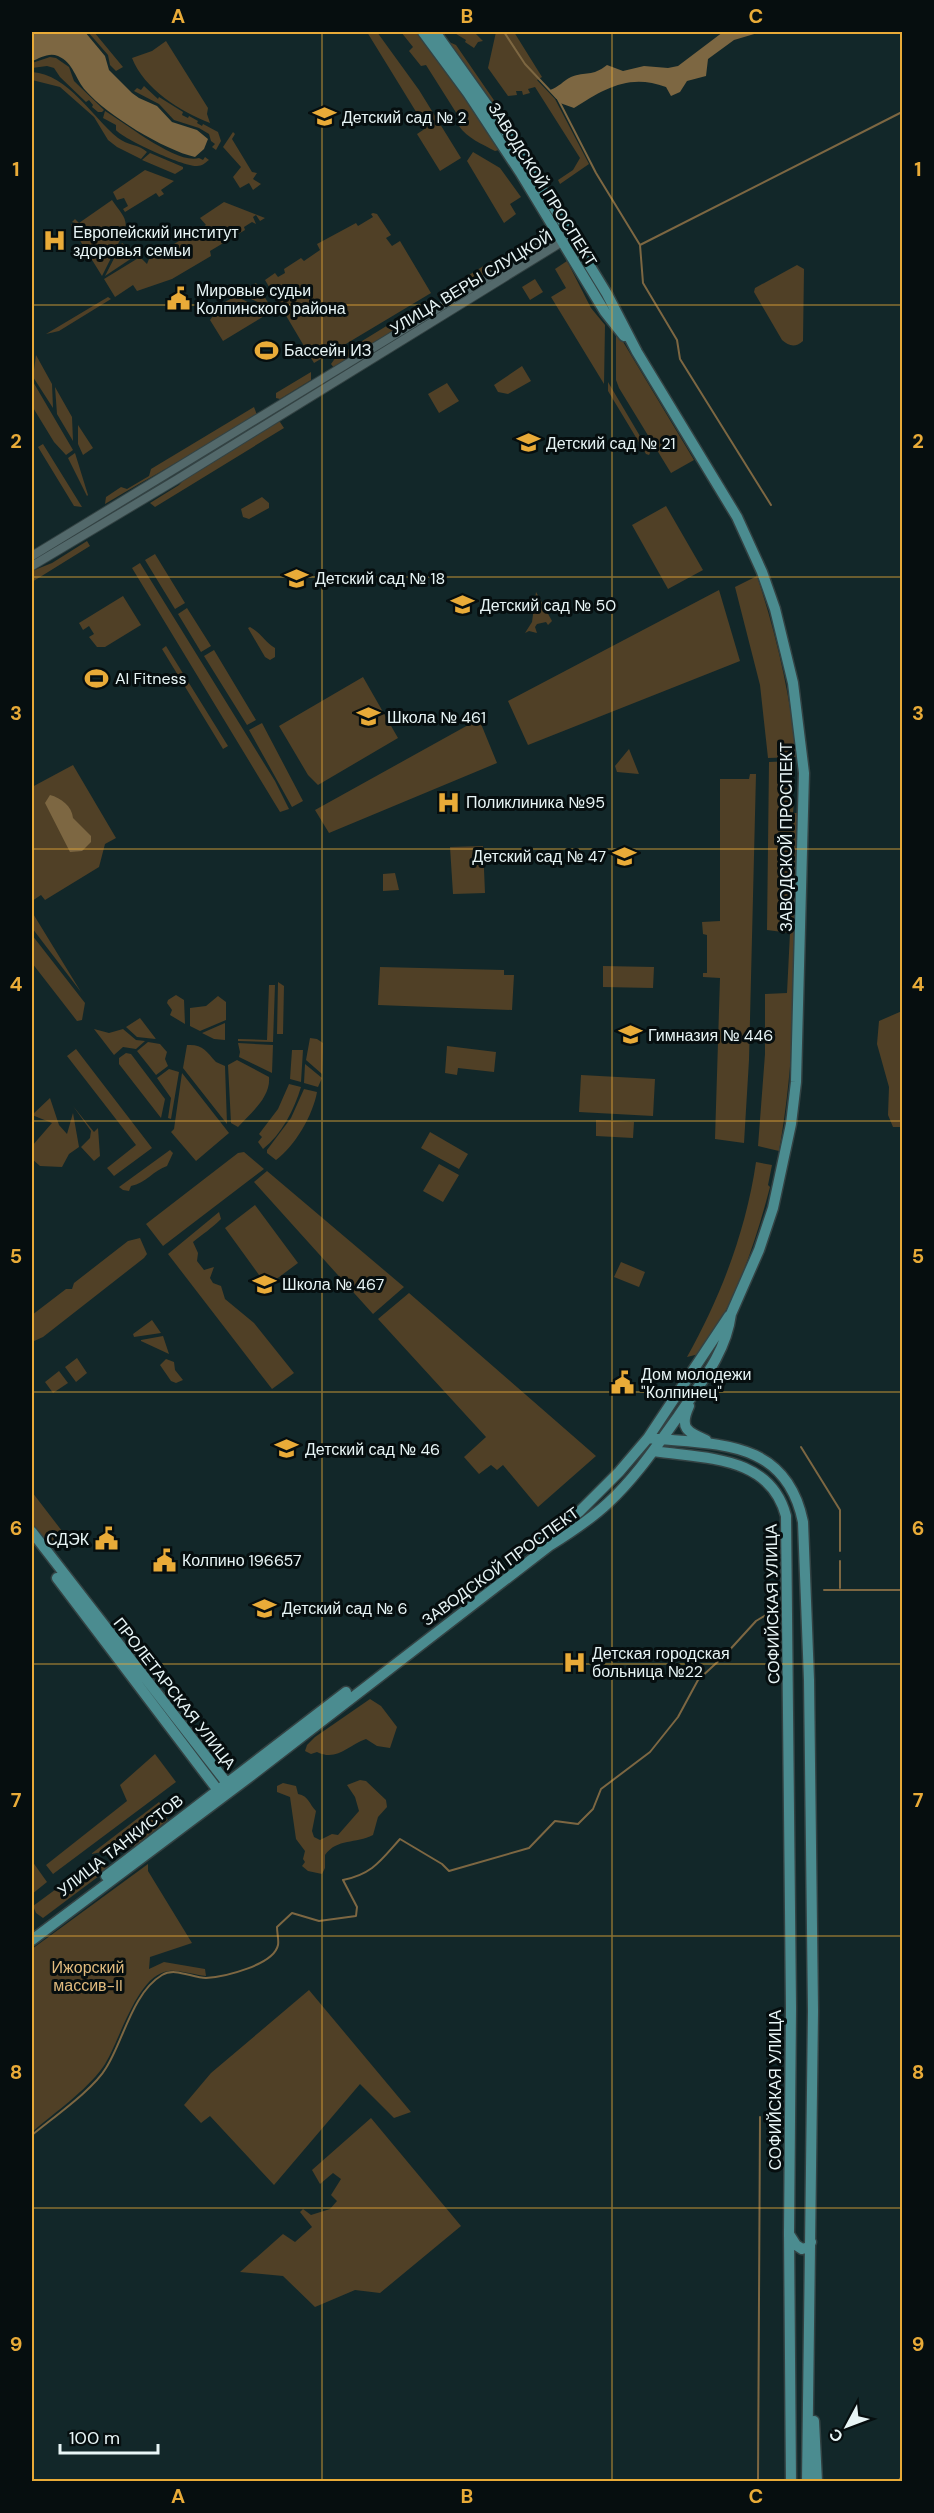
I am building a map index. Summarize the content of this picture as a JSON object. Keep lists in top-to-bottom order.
{
  "streets": {
    "main road": [
      "ЗАВОДСКОЙ ПРОСПЕКТ",
      "СОФИЙСКАЯ УЛИЦА",
      "ПРОЛЕТАРСКАЯ УЛИЦА",
      "УЛИЦА ТАНКИСТОВ"
    ],
    "street": ["УЛИЦА ВЕРЫ СЛУЦКОЙ"]
  },
  "crossings": [
    ["ЗАВОДСКОЙ ПРОСПЕКТ", "УЛИЦА ВЕРЫ СЛУЦКОЙ"],
    ["ЗАВОДСКОЙ ПРОСПЕКТ", "СОФИЙСКАЯ УЛИЦА"],
    ["ЗАВОДСКОЙ ПРОСПЕКТ", "ПРОЛЕТАРСКАЯ УЛИЦА"],
    ["ЗАВОДСКОЙ ПРОСПЕКТ", "УЛИЦА ТАНКИСТОВ"],
    ["ПРОЛЕТАРСКАЯ УЛИЦА", "УЛИЦА ТАНКИСТОВ"]
  ],
  "parks": ["Ижорский массив-II"],
  "places": {
    "school or university": [
      "Детский сад № 2",
      "Детский сад № 21",
      "Детский сад № 18",
      "Детский сад № 50",
      "Школа № 461",
      "Детский сад № 47",
      "Гимназия № 446",
      "Школа № 467",
      "Детский сад № 46",
      "Детский сад № 6"
    ],
    "hospital": ["Европейский институт здоровья семьи", "Поликлиника №95", "Детская городская больница №22"],
    "public building": [
      "Мировые судьи Колпинского района",
      "Дом молодежи \"Колпинец\"",
      "СДЭК",
      "Колпино 196657"
    ],
    "sports": ["Бассейн ИЗ", "AI Fitness"]
  },
  "scale_bar": "100 m",
  "north": "bottom left",
  "grid": {
    "columns": ["A", "B", "C"],
    "rows": [
      "1",
      "2",
      "3",
      "4",
      "5",
      "6",
      "7",
      "8",
      "9"
    ]
  }
}
